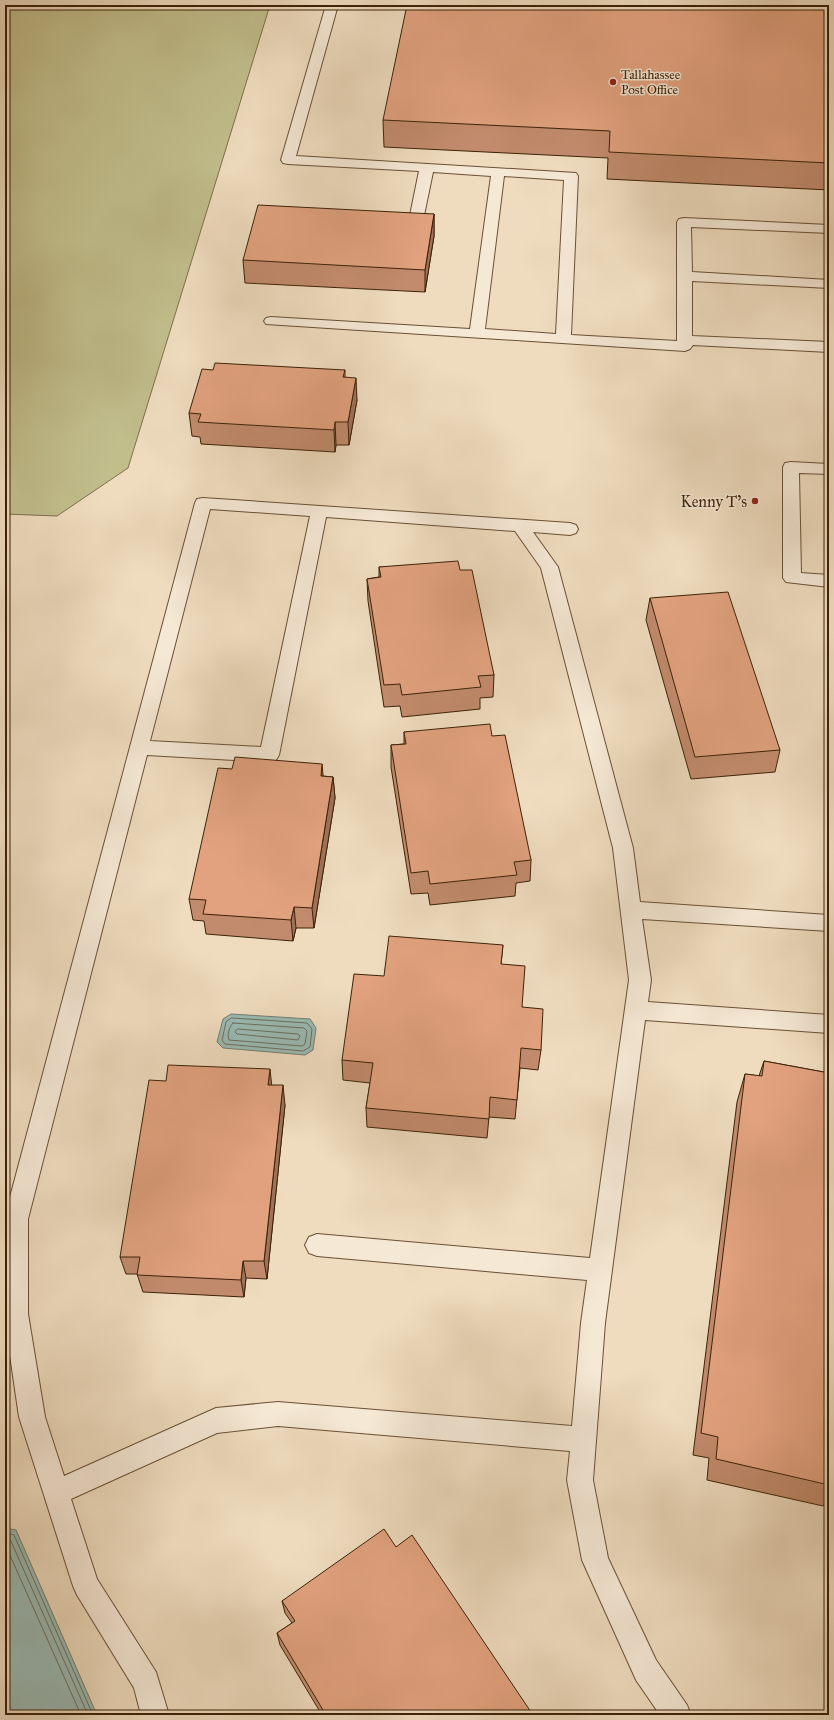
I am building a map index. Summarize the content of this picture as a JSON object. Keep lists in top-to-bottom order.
{
  "places": ["Tallahassee Post Office", "Kenny T's"]
}
